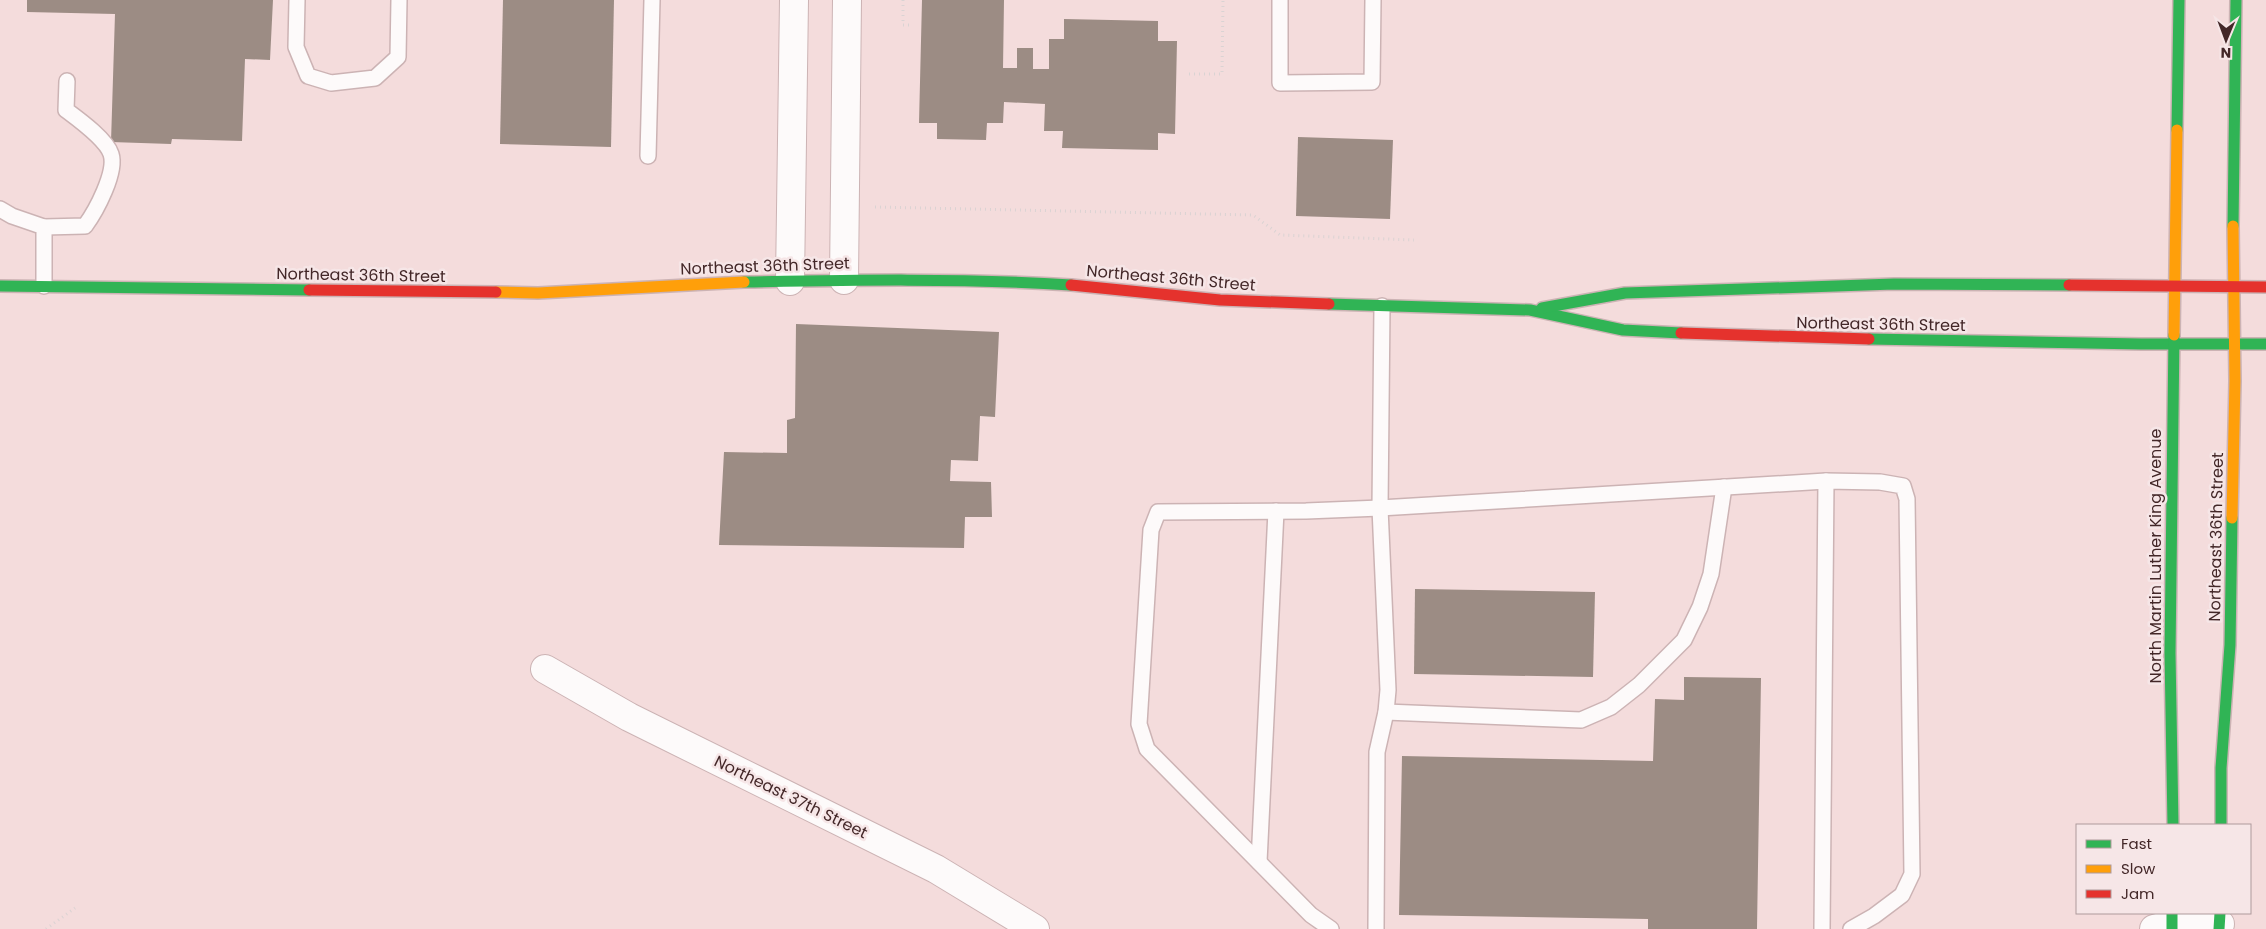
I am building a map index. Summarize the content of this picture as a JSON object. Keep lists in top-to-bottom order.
{
  "streets": {
    "main road": ["Northeast 36th Street", "North Martin Luther King Avenue"],
    "street": ["Northeast 37th Street"]
  },
  "crossings": [
    ["Northeast 36th Street", "North Martin Luther King Avenue"]
  ],
  "legend": ["Fast", "Slow", "Jam"],
  "north": "bottom"
}
